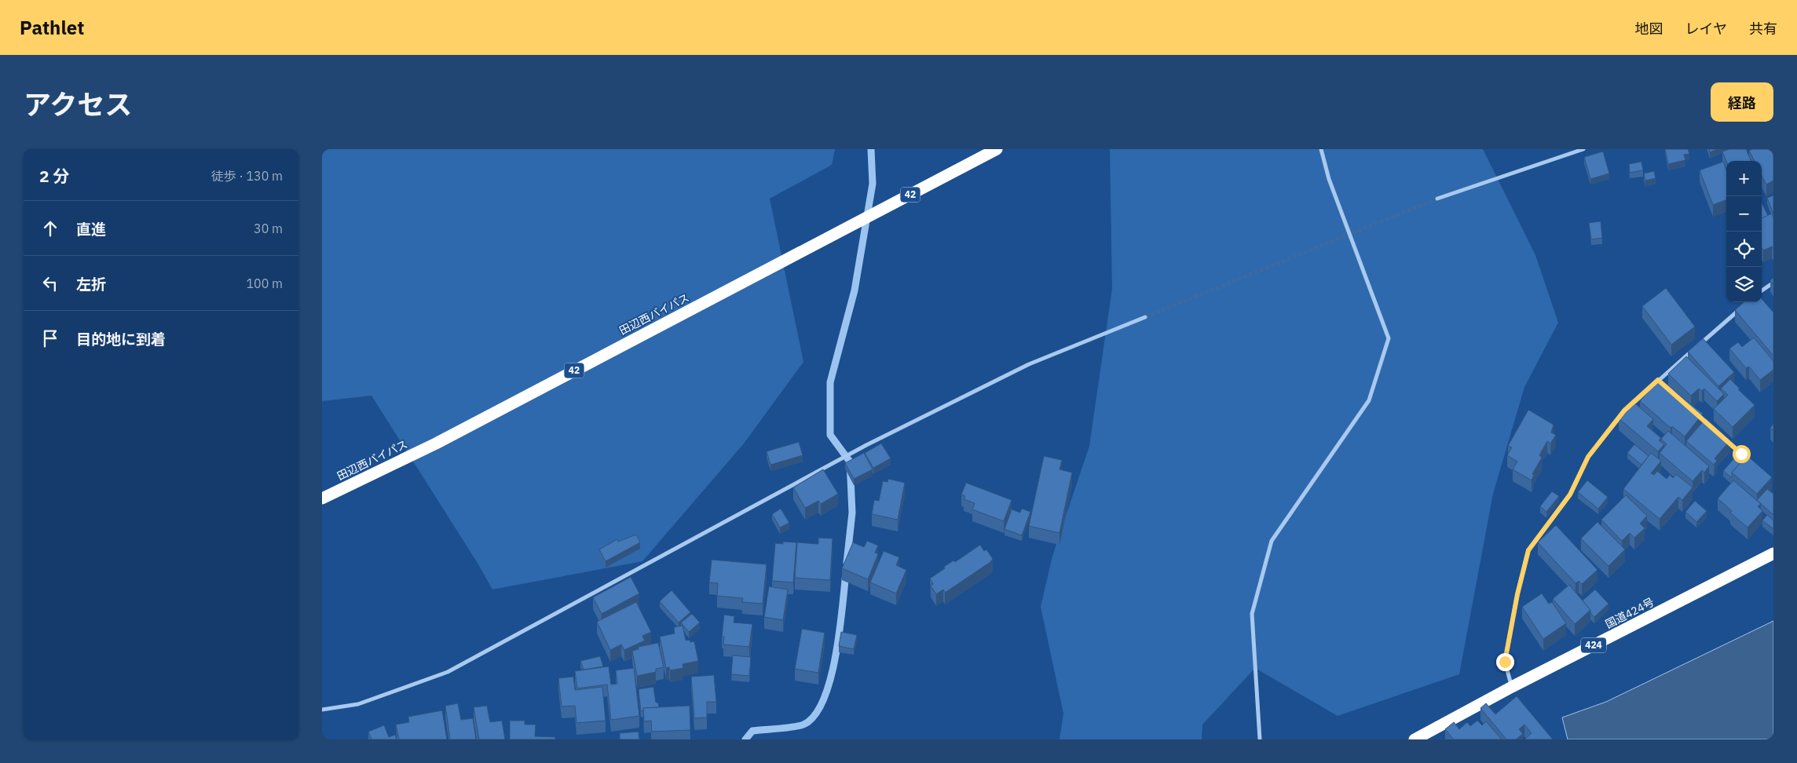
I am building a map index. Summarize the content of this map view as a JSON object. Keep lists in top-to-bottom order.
{
  "streets": {
    "highway": [
      "42",
      "田辺西バイパス",
      "国道424号",
      "424"
    ]
  },
  "page": {
    "header": "Pathlet",
    "nav": ["地図", "レイヤ", "共有"],
    "title": "アクセス",
    "buttons": "経路",
    "heading": ["2 分", "徒歩 · 130 m"],
    "map_buttons": ["+", "−"],
    "list": [
      ["直進", "30 m"],
      ["左折", "100 m"],
      "目的地に到着"
    ]
  }
}
